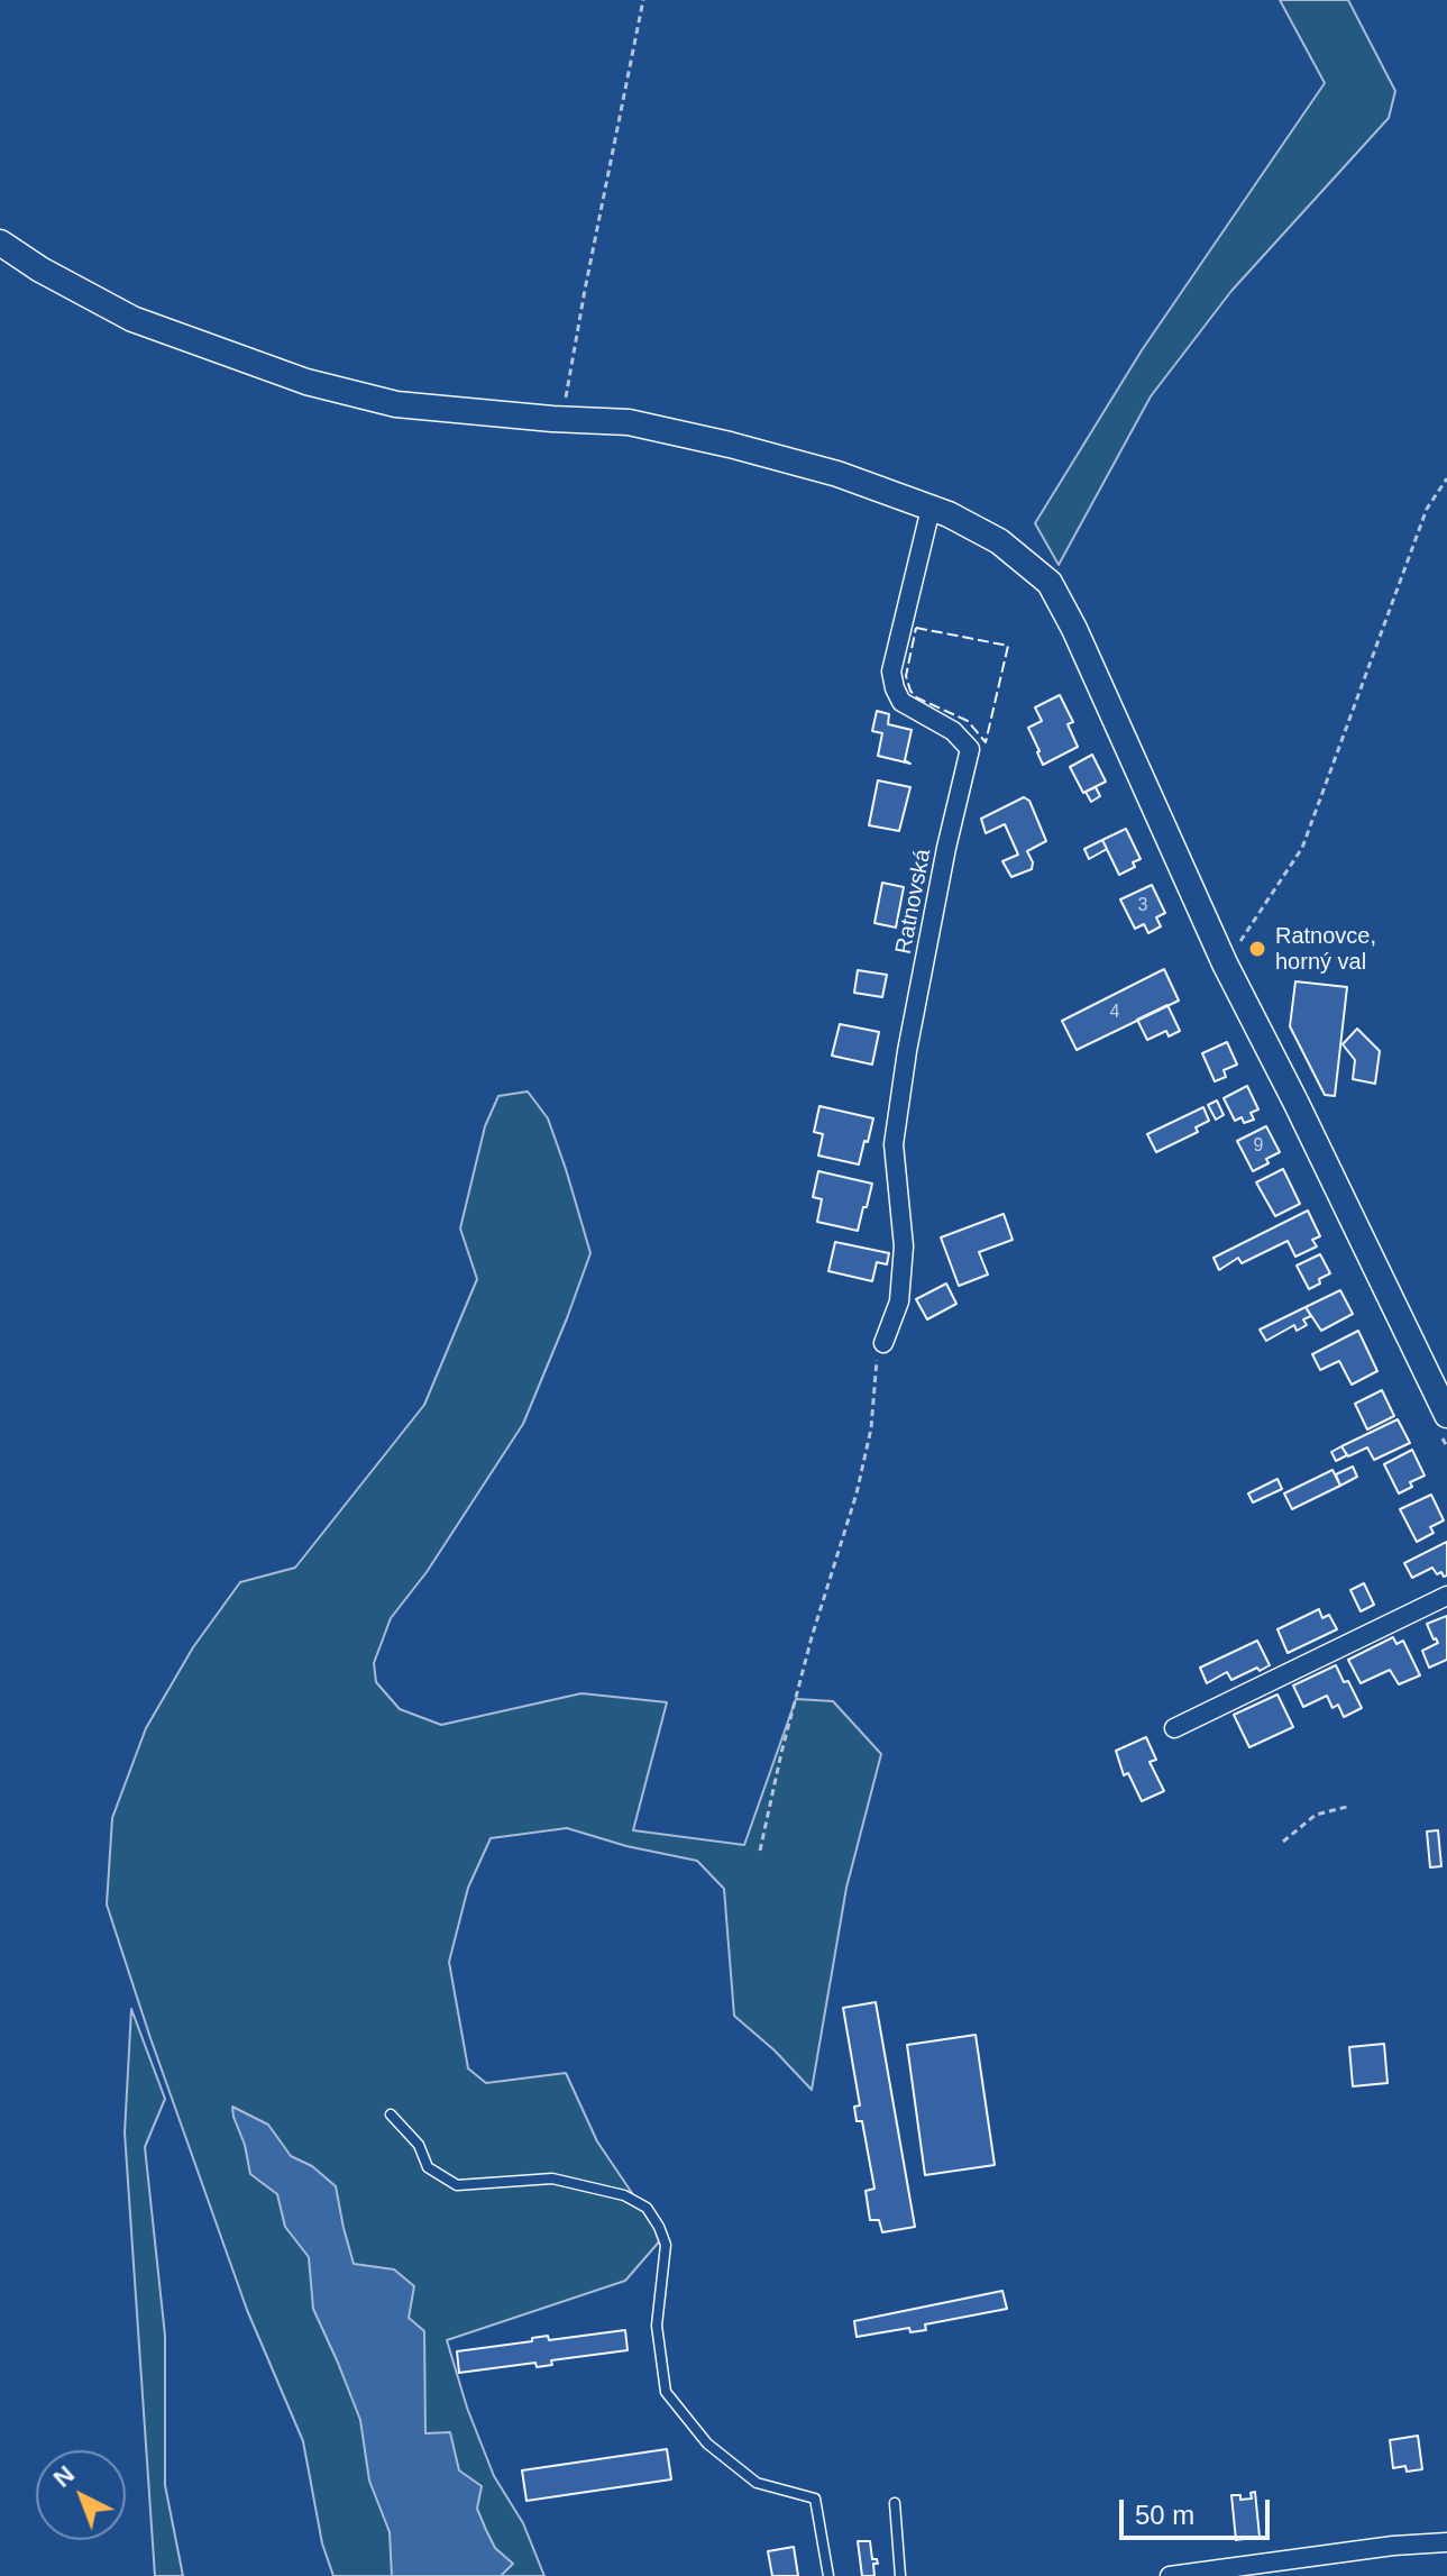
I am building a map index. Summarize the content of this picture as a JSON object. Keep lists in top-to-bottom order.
{
  "streets": {
    "street": ["Ratnovská"]
  },
  "places": ["Ratnovce, horný val"],
  "house_numbers": ["3", "4", "9"],
  "scale_bar": "50 m",
  "north": "top left"
}
